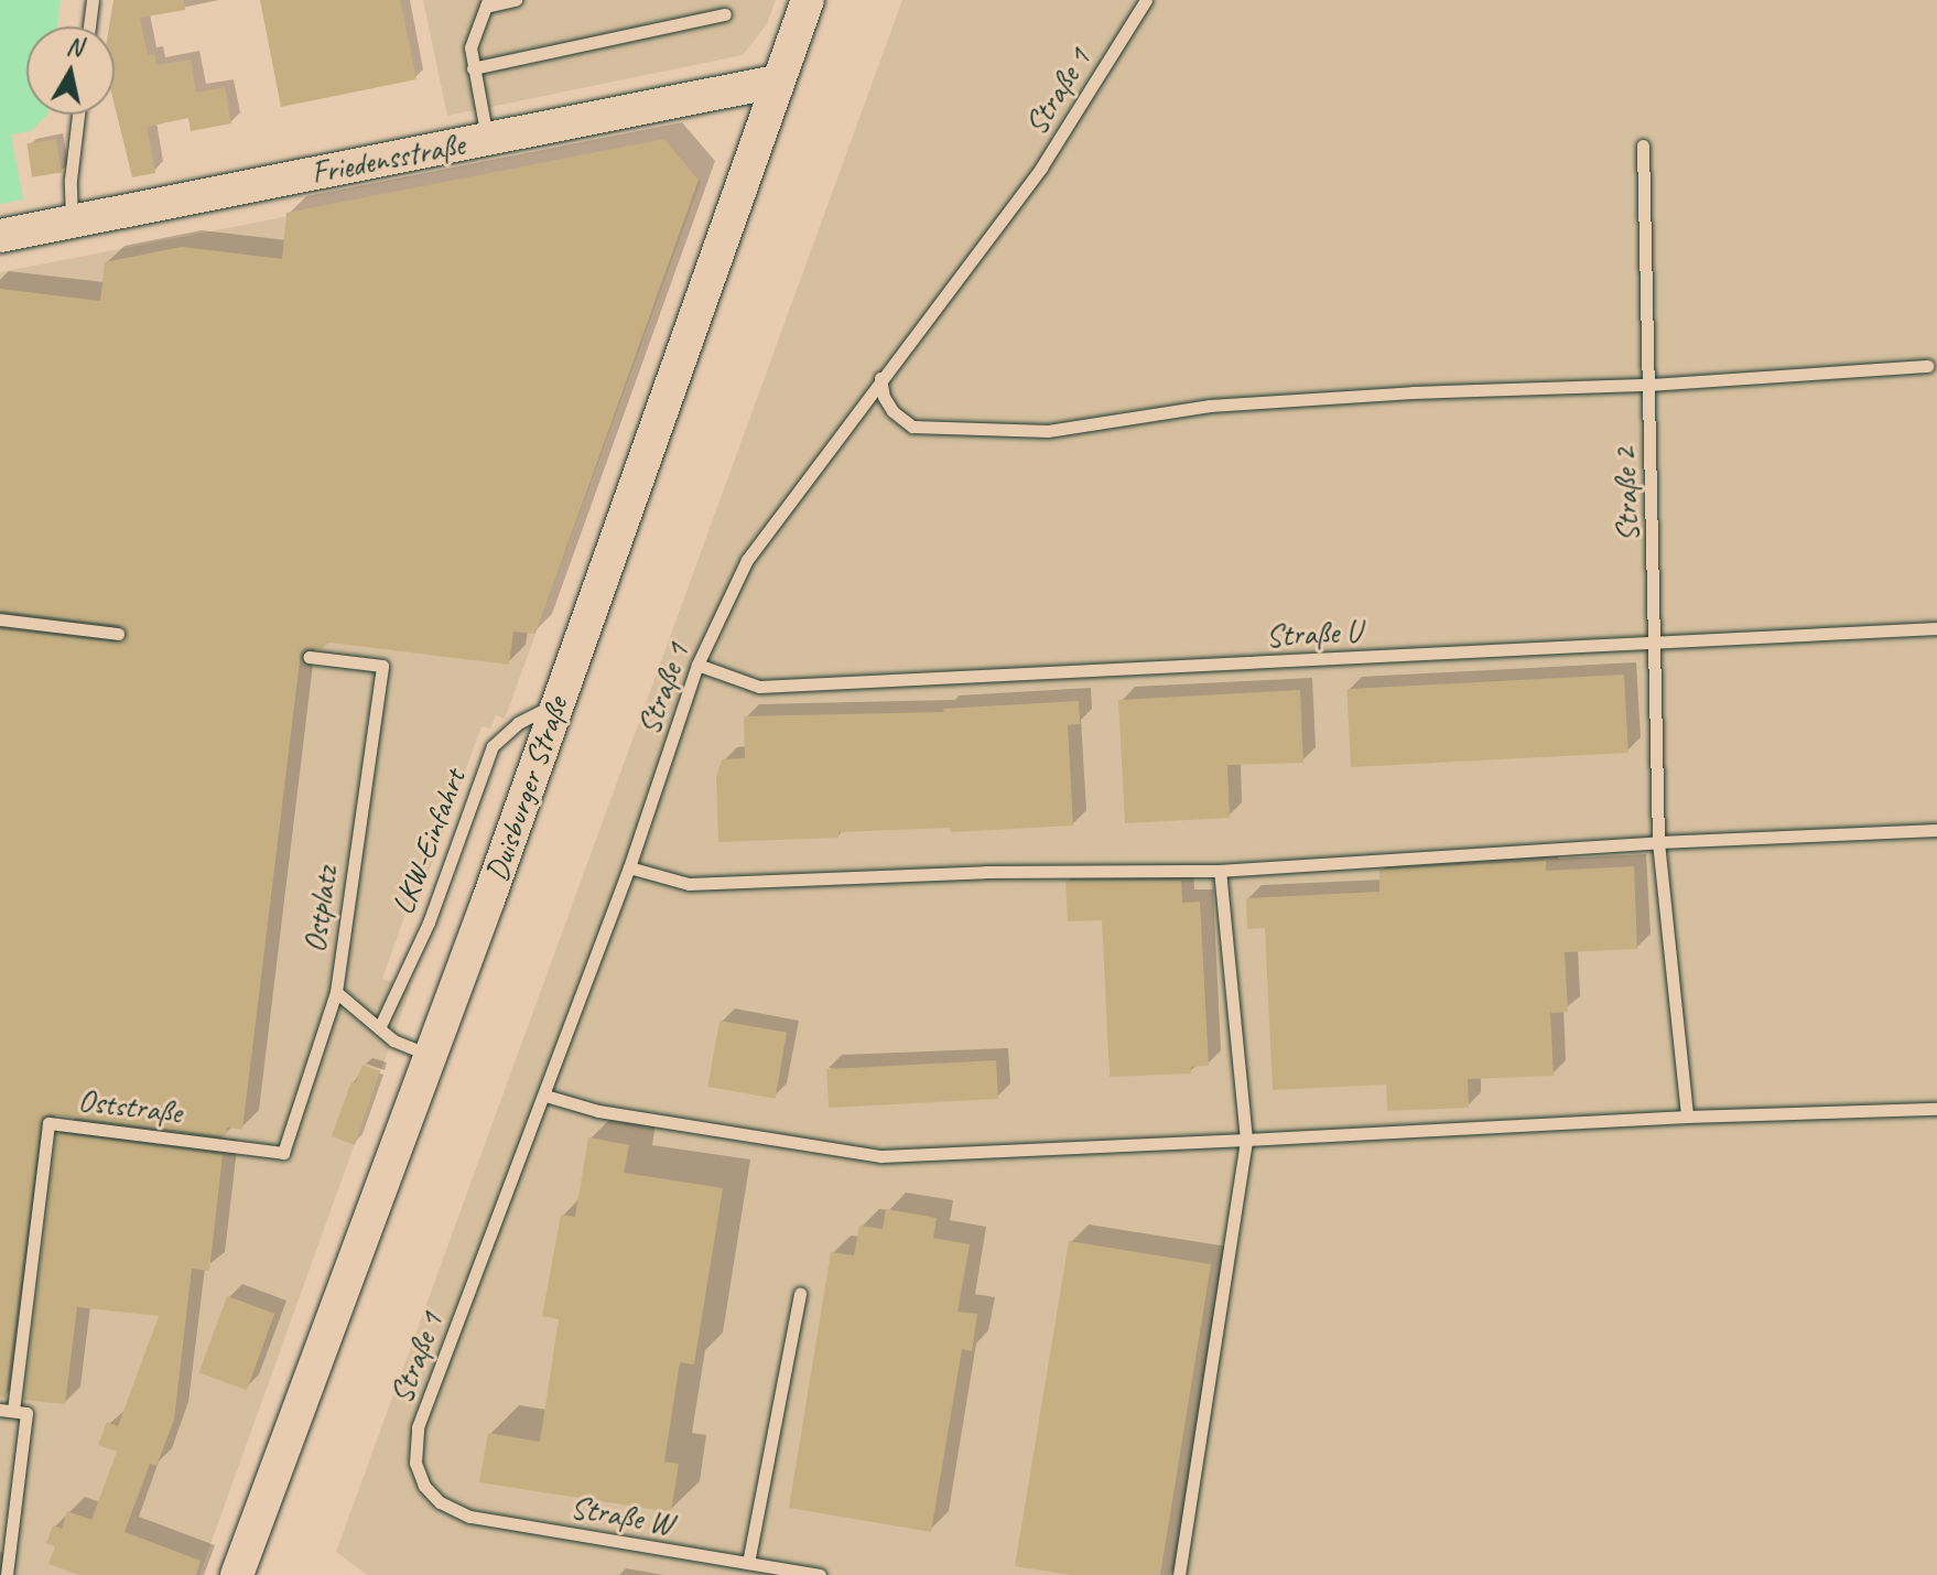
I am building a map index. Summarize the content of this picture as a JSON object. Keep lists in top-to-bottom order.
{
  "streets": {
    "main road": ["Friedensstraße", "Duisburger Straße"],
    "lane": [
      "Straße 1",
      "Straße 2",
      "Straße U",
      "LKW-Einfahrt",
      "Ostplatz",
      "Oststraße",
      "Straße W"
    ]
  },
  "crossings": [
    ["Straße 1", "Straße U"],
    ["Straße 1", "Straße W"],
    ["Friedensstraße", "Duisburger Straße"],
    ["Straße 2", "Straße U"],
    ["Duisburger Straße", "LKW-Einfahrt"],
    ["Ostplatz", "Oststraße"]
  ],
  "north": "top"
}
